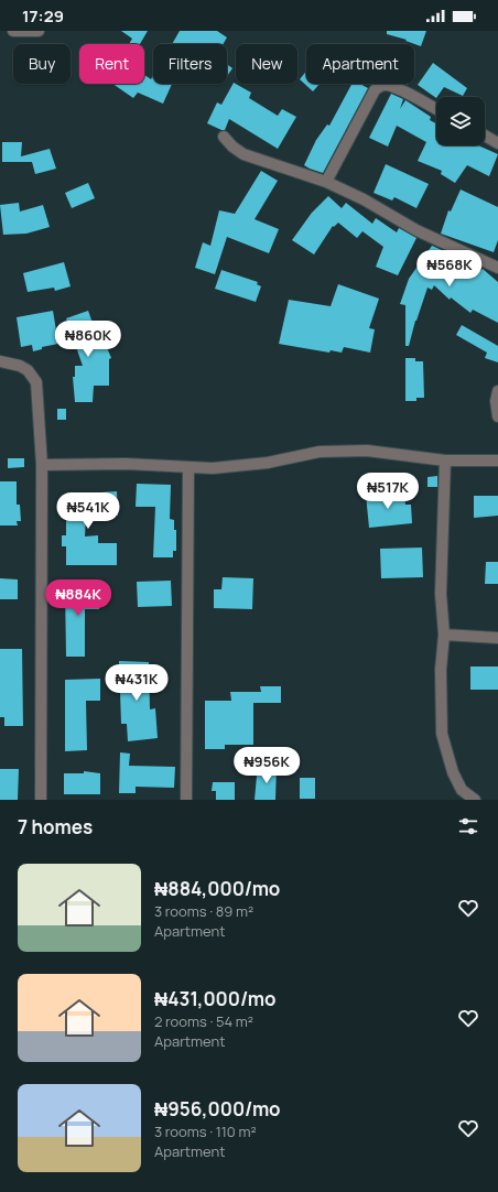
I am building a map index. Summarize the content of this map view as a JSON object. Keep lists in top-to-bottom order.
{
  "page": {
    "status": "17:29",
    "chip": [
      "Buy",
      "Rent",
      "Filters",
      "New",
      "Apartment"
    ],
    "price": [
      "₦568K",
      "₦860K",
      "₦517K",
      "₦541K",
      "₦884K",
      "₦431K",
      "₦956K"
    ],
    "heading": "7 homes",
    "list": [
      {
        "name": "₦884,000/mo",
        "note": "3 rooms · 89 m² · Apartment"
      },
      {
        "name": "₦431,000/mo",
        "note": "2 rooms · 54 m² · Apartment"
      },
      {
        "name": "₦956,000/mo",
        "note": "3 rooms · 110 m² · Apartment"
      }
    ]
  }
}
